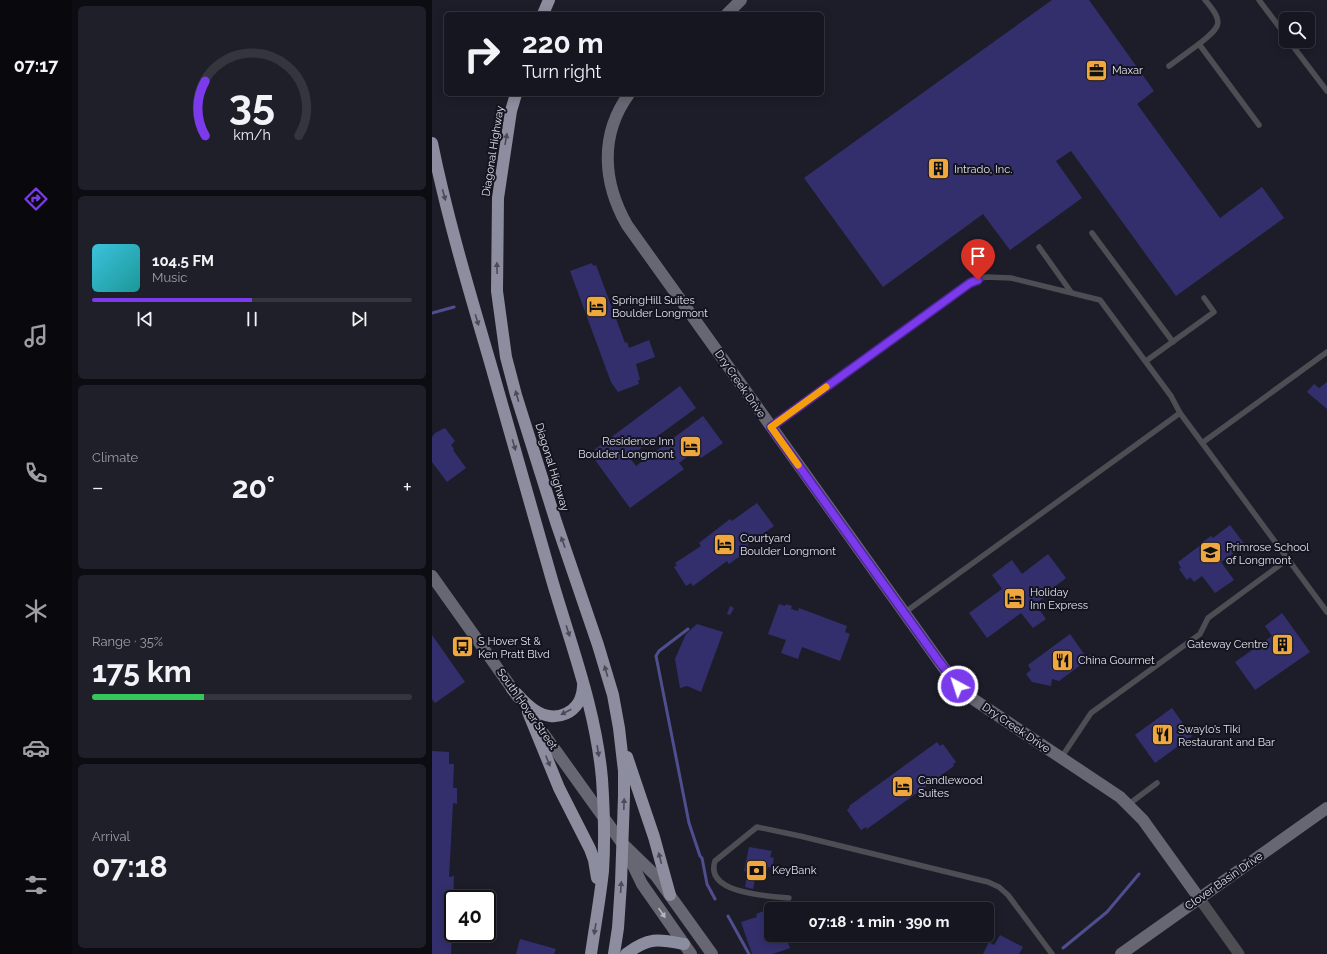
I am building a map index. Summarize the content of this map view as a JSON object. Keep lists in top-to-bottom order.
{
  "streets": {
    "highway": ["Diagonal Highway"],
    "street": ["Dry Creek Drive", "South Hover Street", "Clover Basin Drive"]
  },
  "crossings": [
    ["Diagonal Highway", "South Hover Street"],
    ["Dry Creek Drive", "Clover Basin Drive"]
  ],
  "places": {
    "office": ["Maxar"],
    "building": ["Intrado, Inc.", "Gateway Centre"],
    "hotel": [
      "SpringHill Suites Boulder Longmont",
      "Residence Inn Boulder Longmont",
      "Courtyard Boulder Longmont",
      "Holiday Inn Express",
      "Candlewood Suites"
    ],
    "school or university": ["Primrose School of Longmont"],
    "bus stop": ["S Hover St & Ken Pratt Blvd"],
    "restaurant": ["China Gourmet", "Swaylo’s Tiki Restaurant and Bar"],
    "bank": ["KeyBank"]
  },
  "page": {
    "tabs": "07:17",
    "turn": ["220 m", "Turn right"],
    "song": ["104.5 FM", "Music"],
    "tile": [
      "Climate",
      ["Range · 35%", "175 km"],
      ["Arrival", "07:18"]
    ],
    "heat": ["−", "20°", "+"],
    "limit": "40",
    "trip": "07:18 · 1 min · 390 m",
    "gauge": ["35", "km/h"]
  }
}
